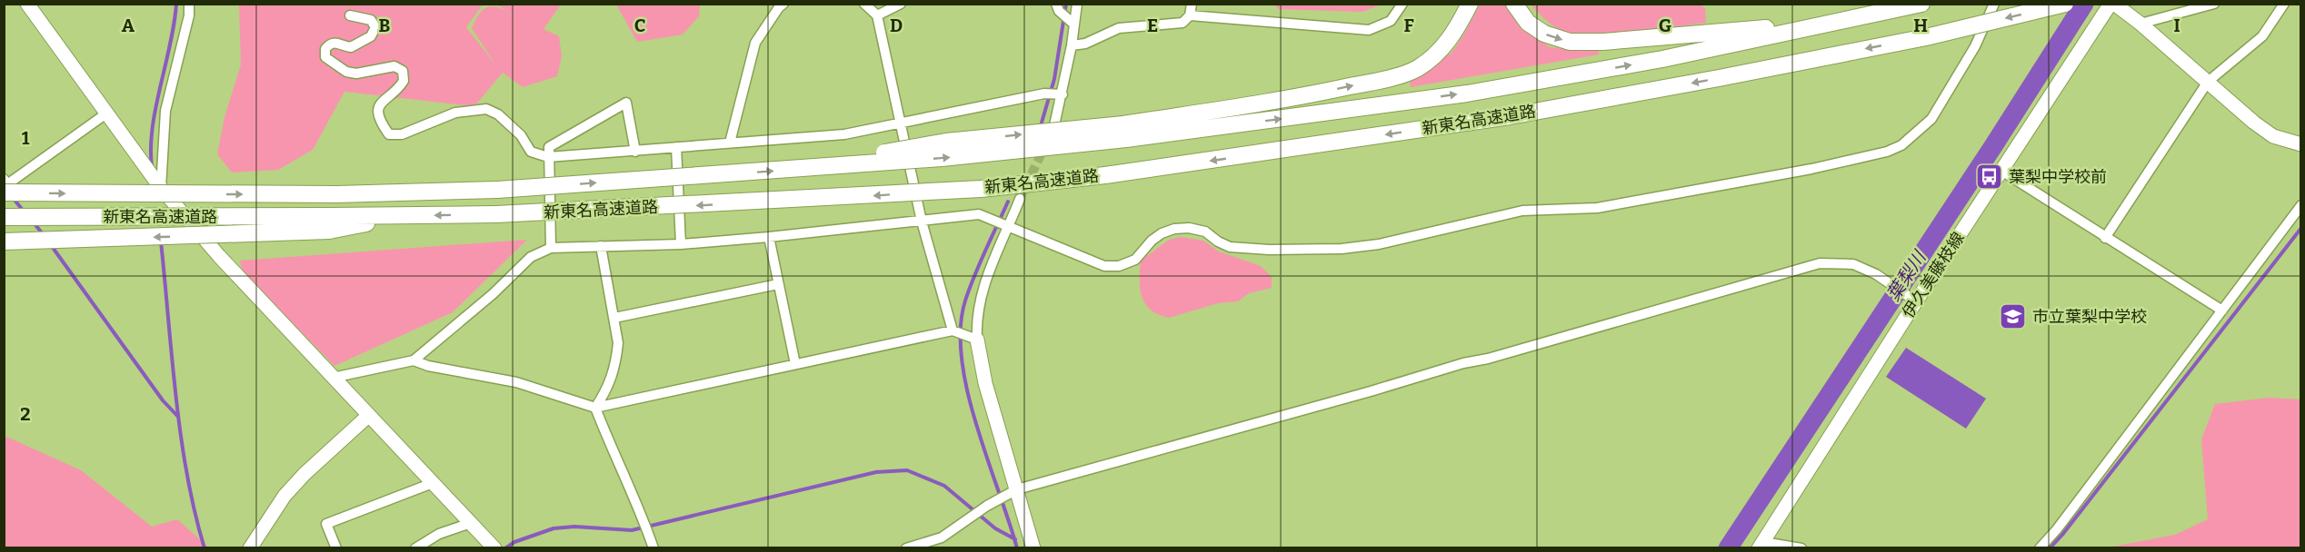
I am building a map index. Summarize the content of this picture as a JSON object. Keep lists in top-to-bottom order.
{
  "streets": {
    "highway": ["新東名高速道路"],
    "street": ["伊久美藤枝線"]
  },
  "water": ["葉梨川"],
  "places": {
    "bus stop": ["葉梨中学校前"],
    "school or university": ["市立葉梨中学校"]
  },
  "grid": {
    "columns": [
      "A",
      "B",
      "C",
      "D",
      "E",
      "F",
      "G",
      "H",
      "I"
    ],
    "rows": ["1", "2"]
  }
}
